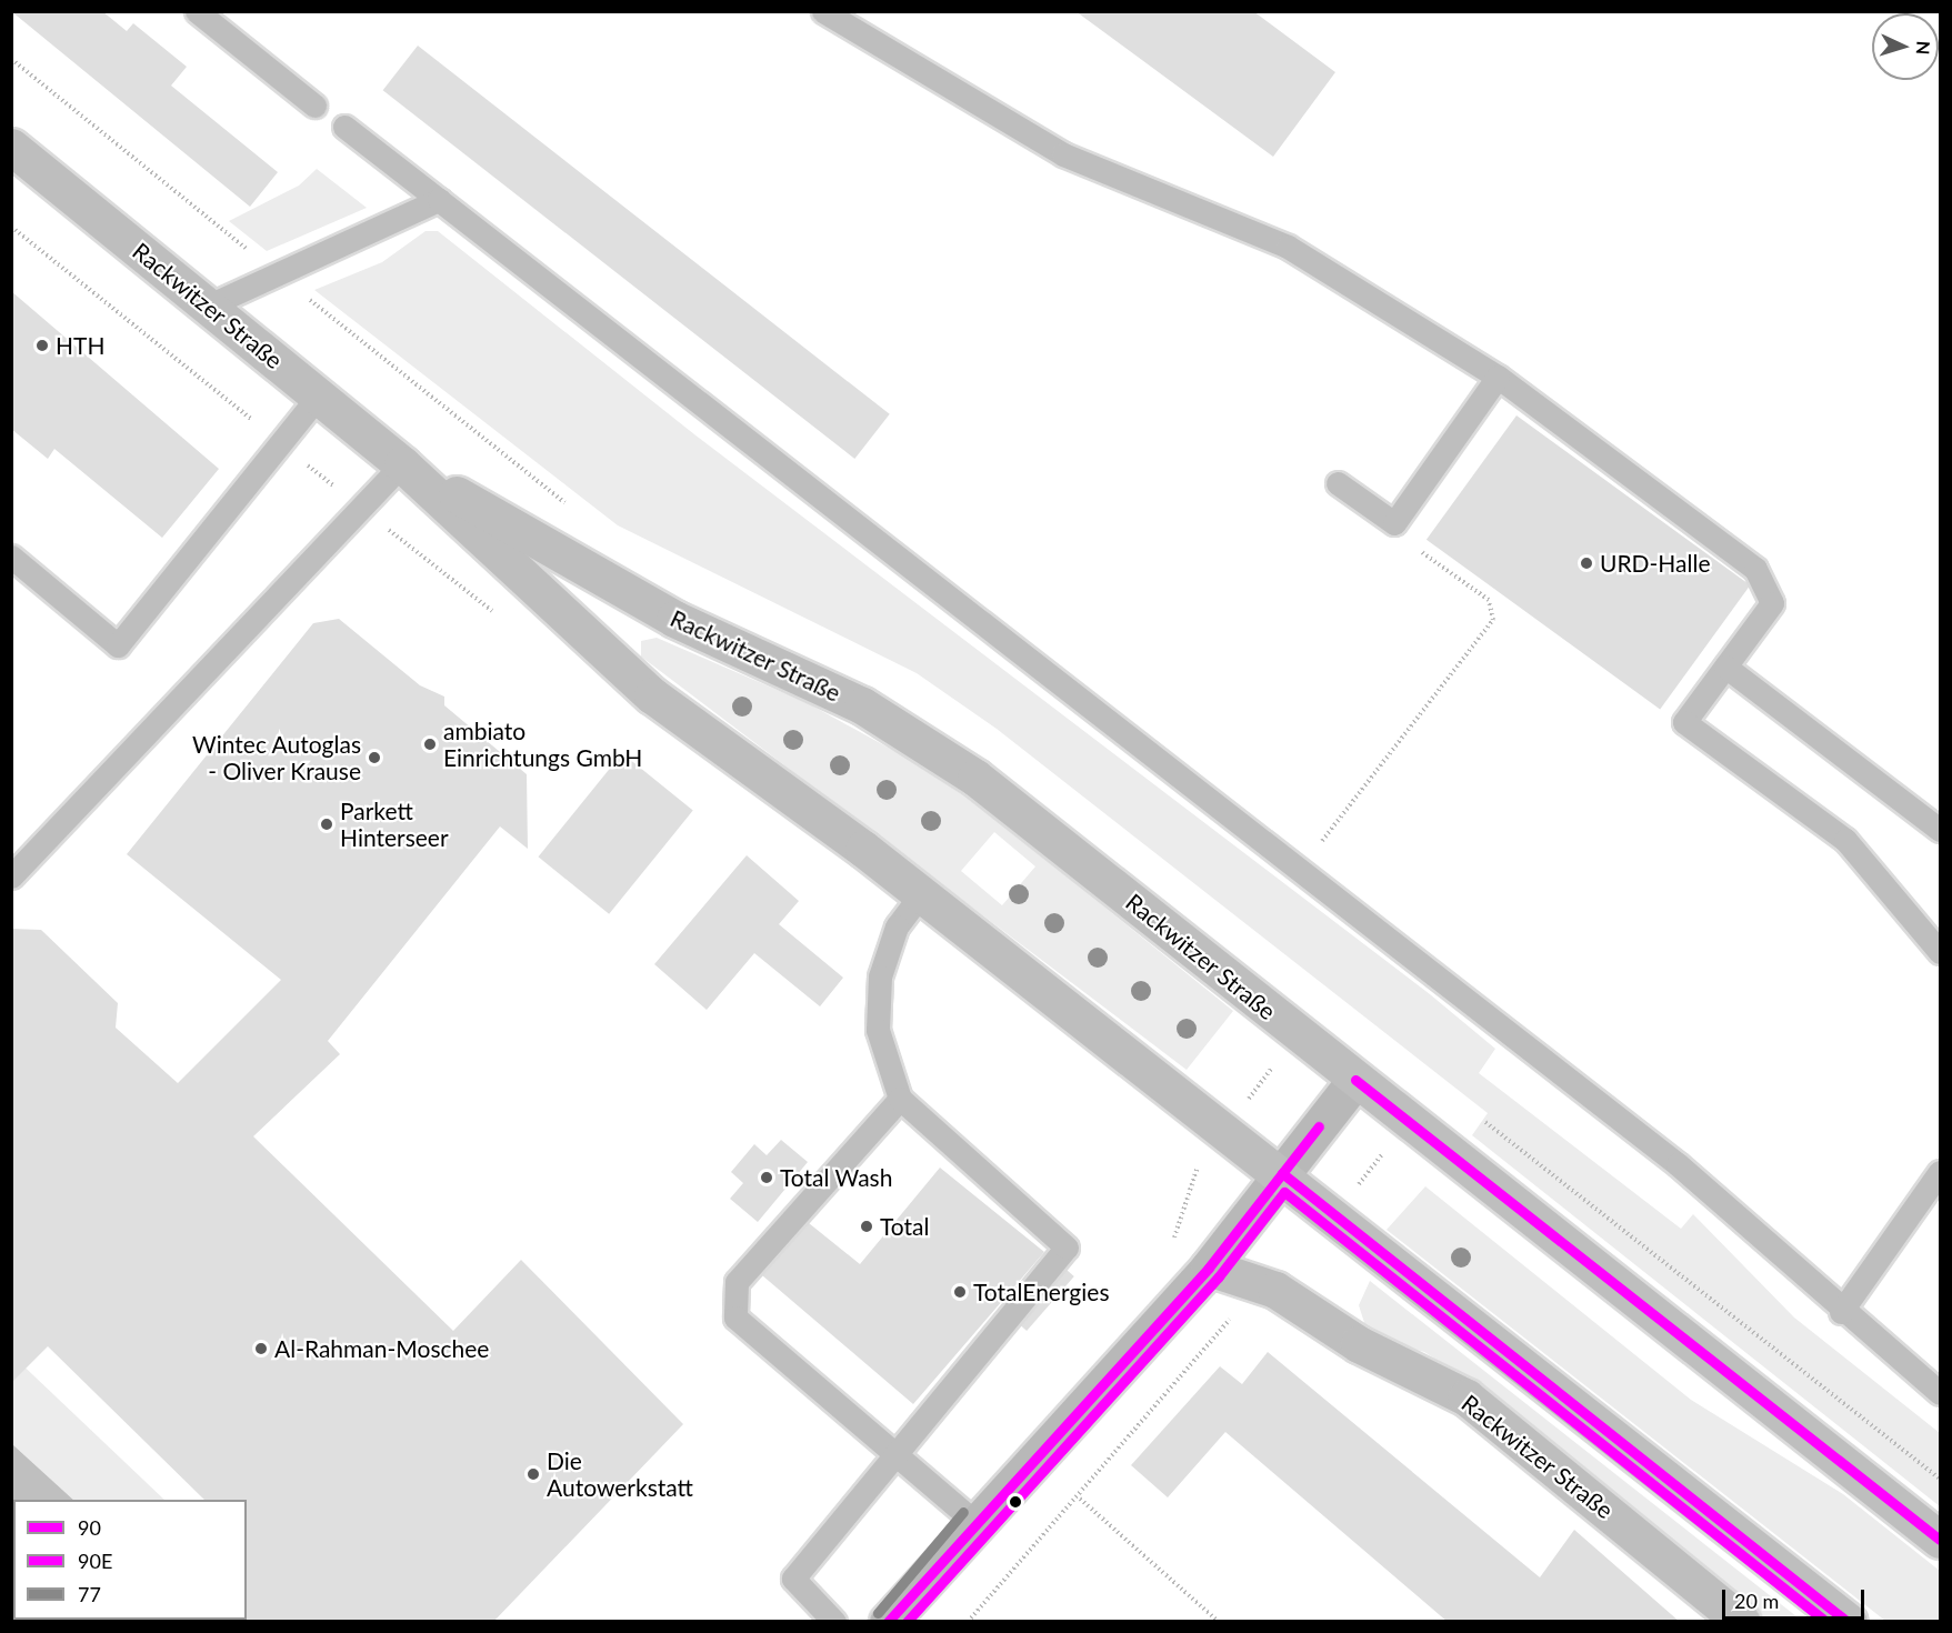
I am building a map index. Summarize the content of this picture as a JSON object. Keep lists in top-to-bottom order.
{
  "streets": {
    "main road": ["Rackwitzer Straße"]
  },
  "places": [
    "HTH",
    "URD-Halle",
    "ambiato Einrichtungs GmbH",
    "Wintec Autoglas - Oliver Krause",
    "Parkett Hinterseer",
    "Total Wash",
    "Total",
    "TotalEnergies",
    "Al-Rahman-Moschee",
    "Die Autowerkstatt"
  ],
  "lines": ["transit line 90", "transit line 90E", "transit line 77"],
  "legend": ["90", "90E", "77"],
  "scale_bar": "20 m",
  "north": "right"
}
